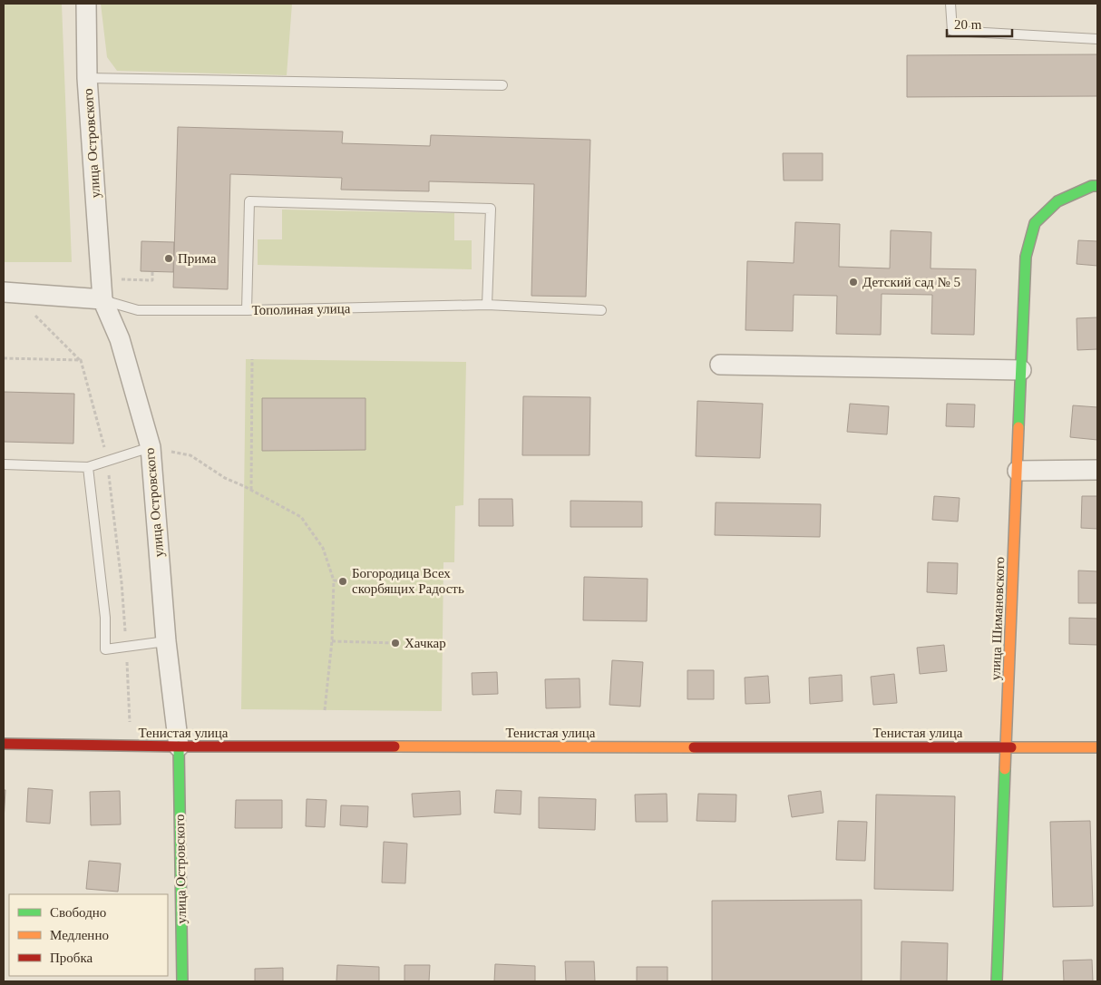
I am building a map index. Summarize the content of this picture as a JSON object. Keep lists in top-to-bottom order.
{
  "streets": {
    "street": [
      "улица Островского",
      "Тополиная улица",
      "улица Шимановского",
      "Тенистая улица"
    ]
  },
  "crossings": [
    ["улица Островского", "Тополиная улица"],
    ["улица Островского", "Тенистая улица"],
    ["улица Шимановского", "Тенистая улица"]
  ],
  "places": [
    "Прима",
    "Детский сад № 5",
    "Богородица Всех скорбящих Радость",
    "Хачкар"
  ],
  "legend": ["Свободно", "Медленно", "Пробка"],
  "scale_bar": "20 m"
}
